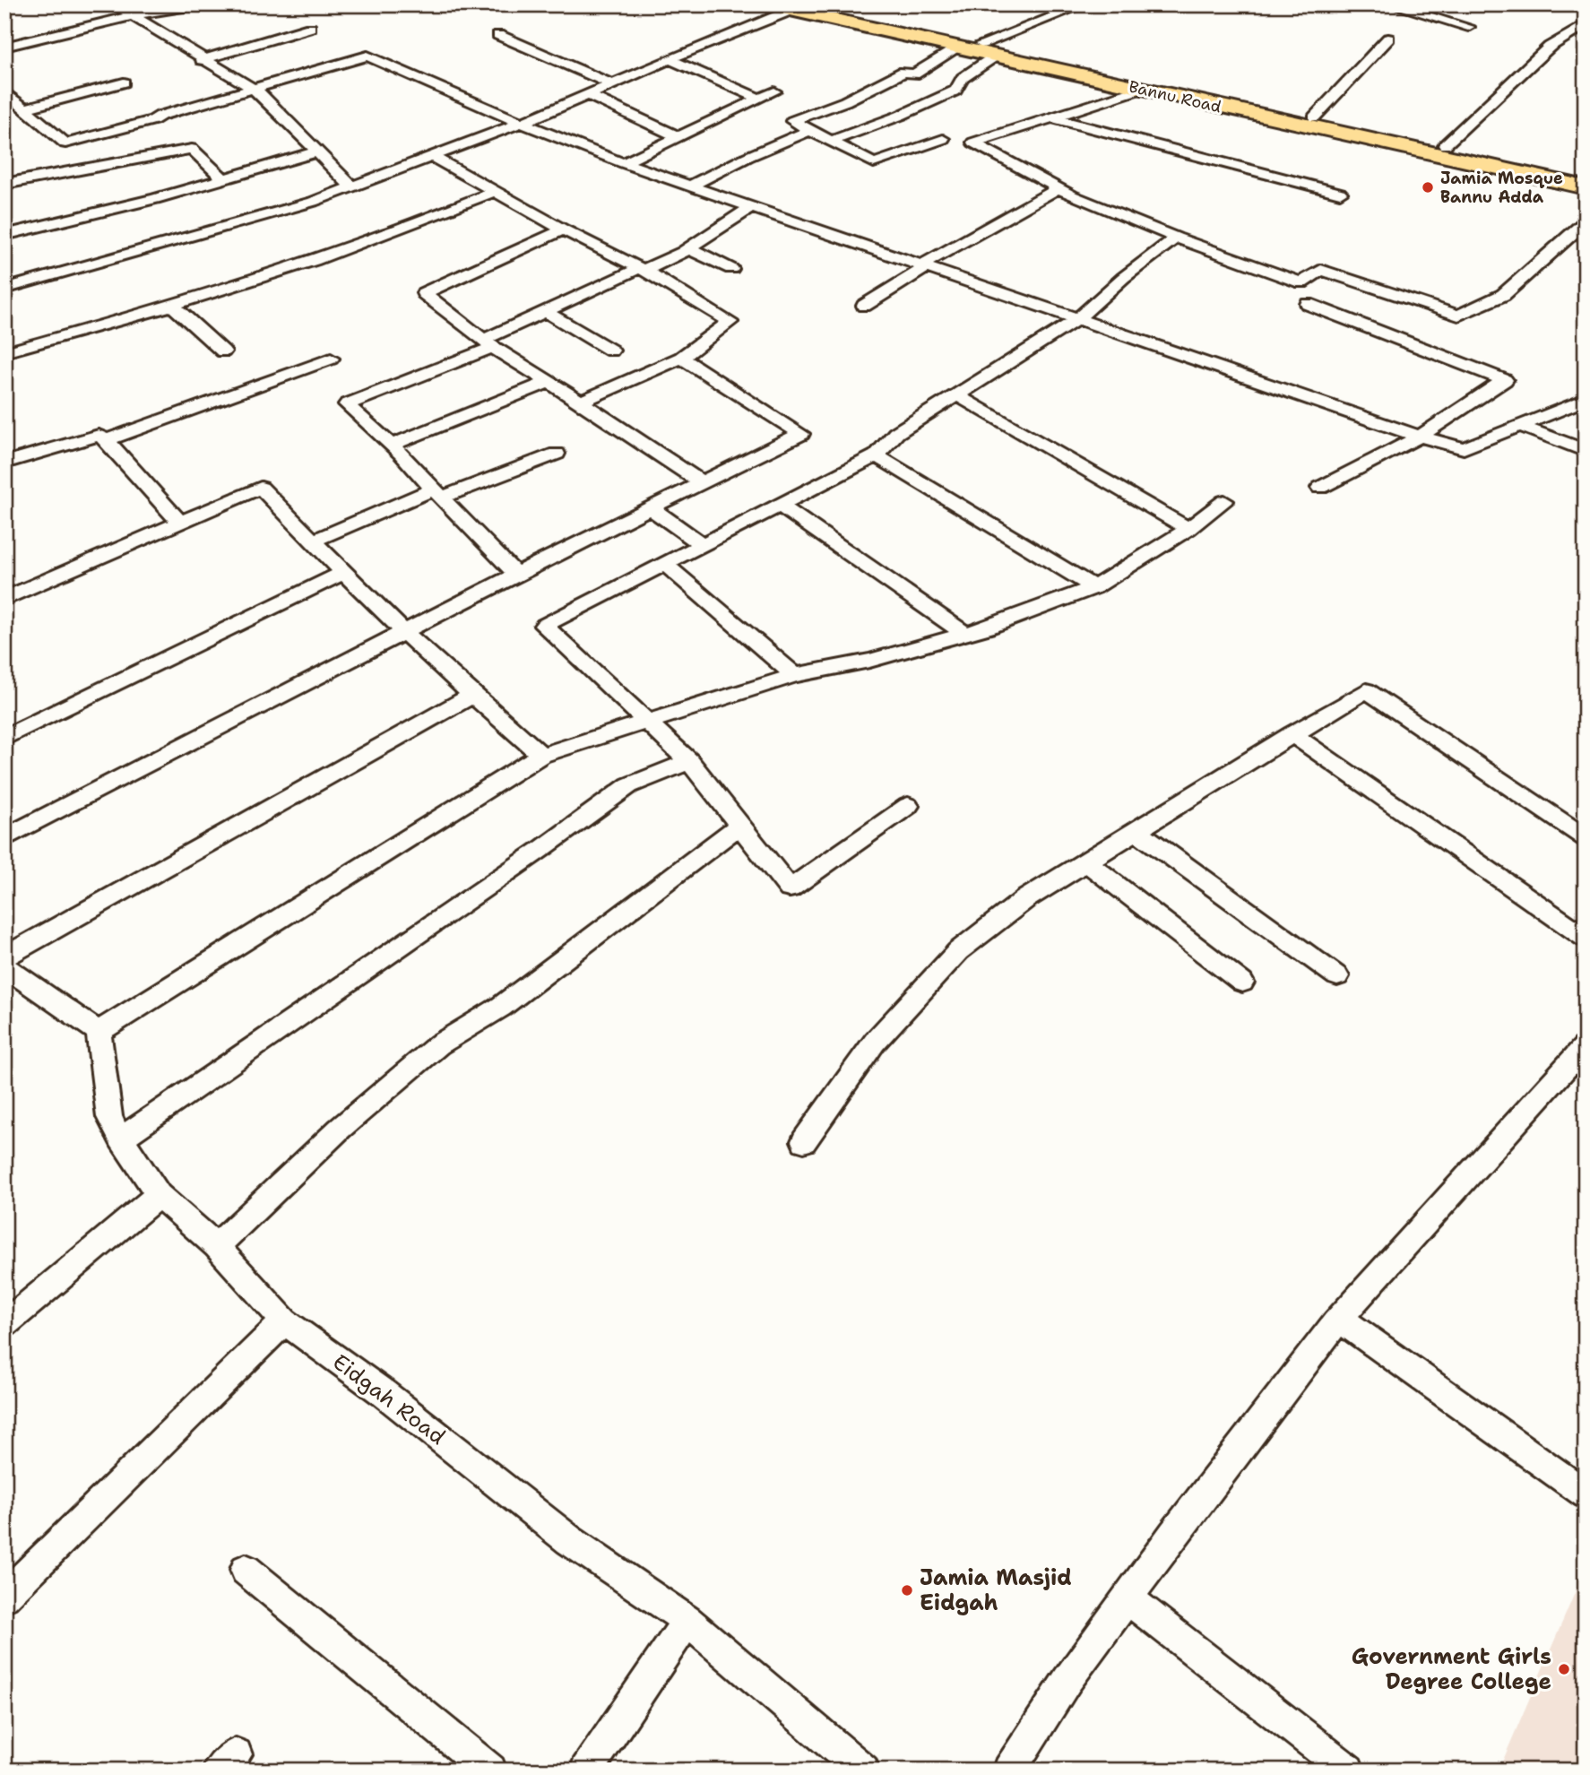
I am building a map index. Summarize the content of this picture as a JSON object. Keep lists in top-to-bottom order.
{
  "streets": {
    "highway": ["Bannu Road"],
    "street": ["Eidgah Road"]
  },
  "places": ["Jamia Mosque Bannu Adda", "Jamia Masjid Eidgah", "Government Girls Degree College"]
}
